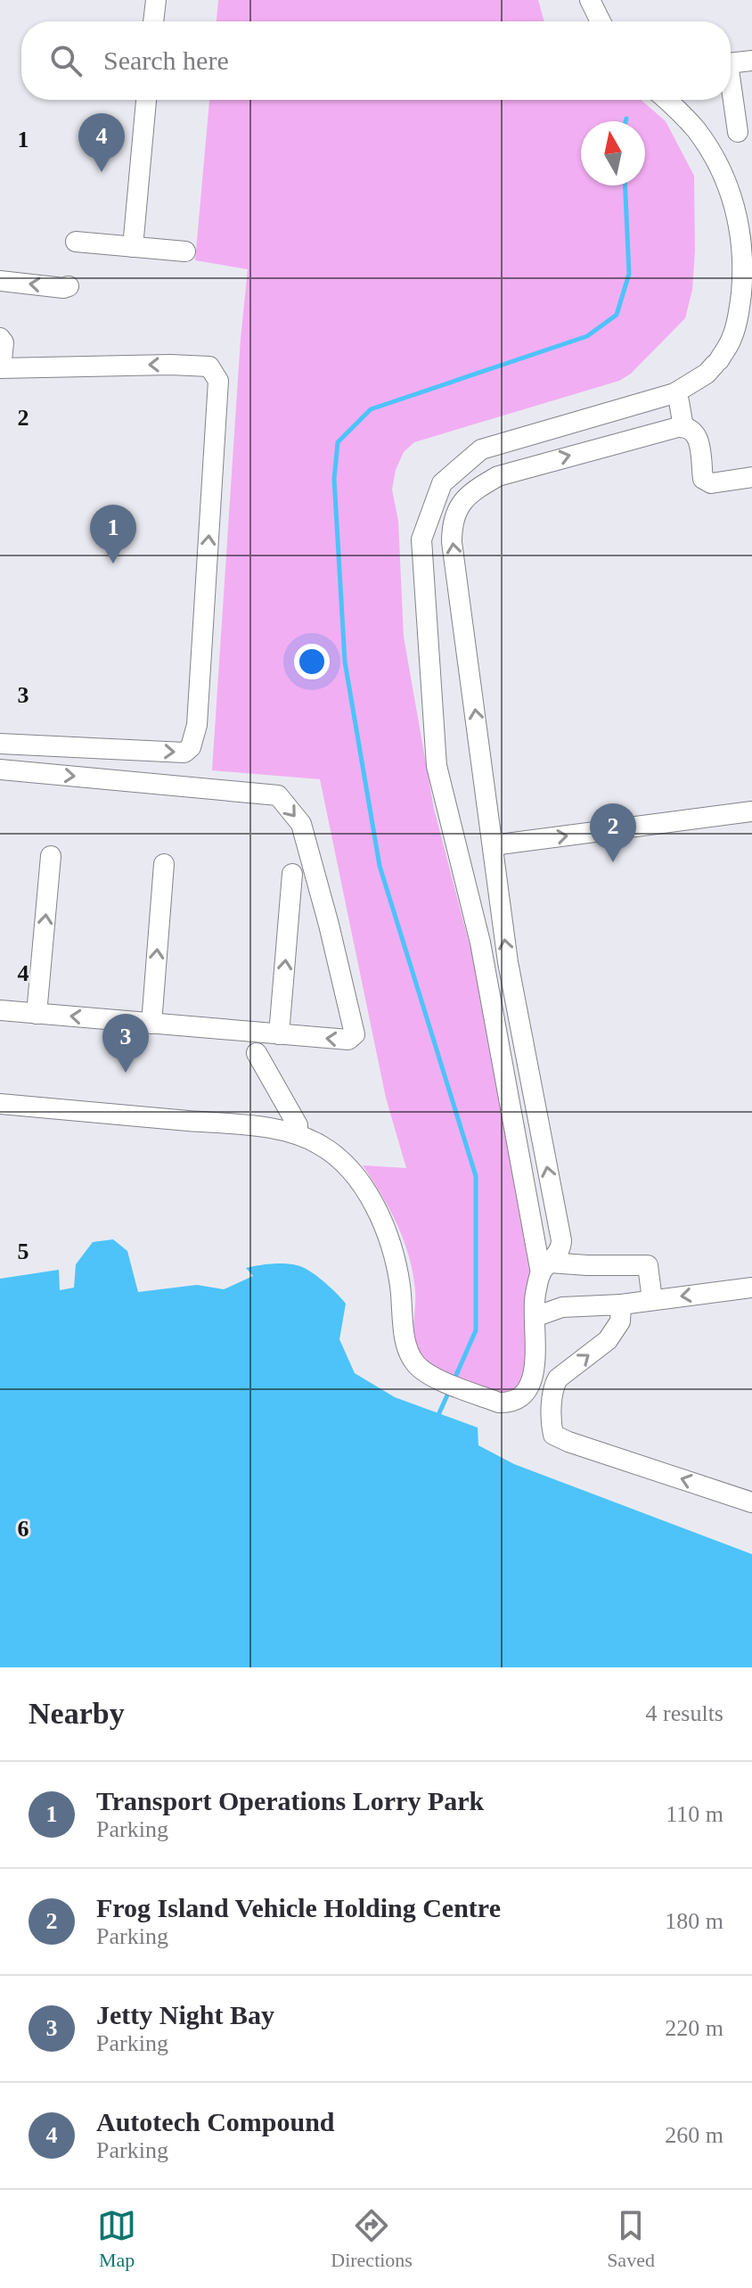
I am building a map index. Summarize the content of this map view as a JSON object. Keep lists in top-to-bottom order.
{
  "north": "top",
  "page": {
    "search": "Search here",
    "pins": [
      "4",
      "1",
      "2",
      "3"
    ],
    "heading": ["Nearby", "4 results"],
    "list": [
      {
        "mark": "1",
        "name": "Transport Operations Lorry Park",
        "note": "Parking",
        "value": "110 m"
      },
      {
        "mark": "2",
        "name": "Frog Island Vehicle Holding Centre",
        "note": "Parking",
        "value": "180 m"
      },
      {
        "mark": "3",
        "name": "Jetty Night Bay",
        "note": "Parking",
        "value": "220 m"
      },
      {
        "mark": "4",
        "name": "Autotech Compound",
        "note": "Parking",
        "value": "260 m"
      }
    ],
    "nav": ["Map", "Directions", "Saved"]
  },
  "grid": {
    "rows": [
      "1",
      "2",
      "3",
      "4",
      "5",
      "6"
    ]
  }
}
